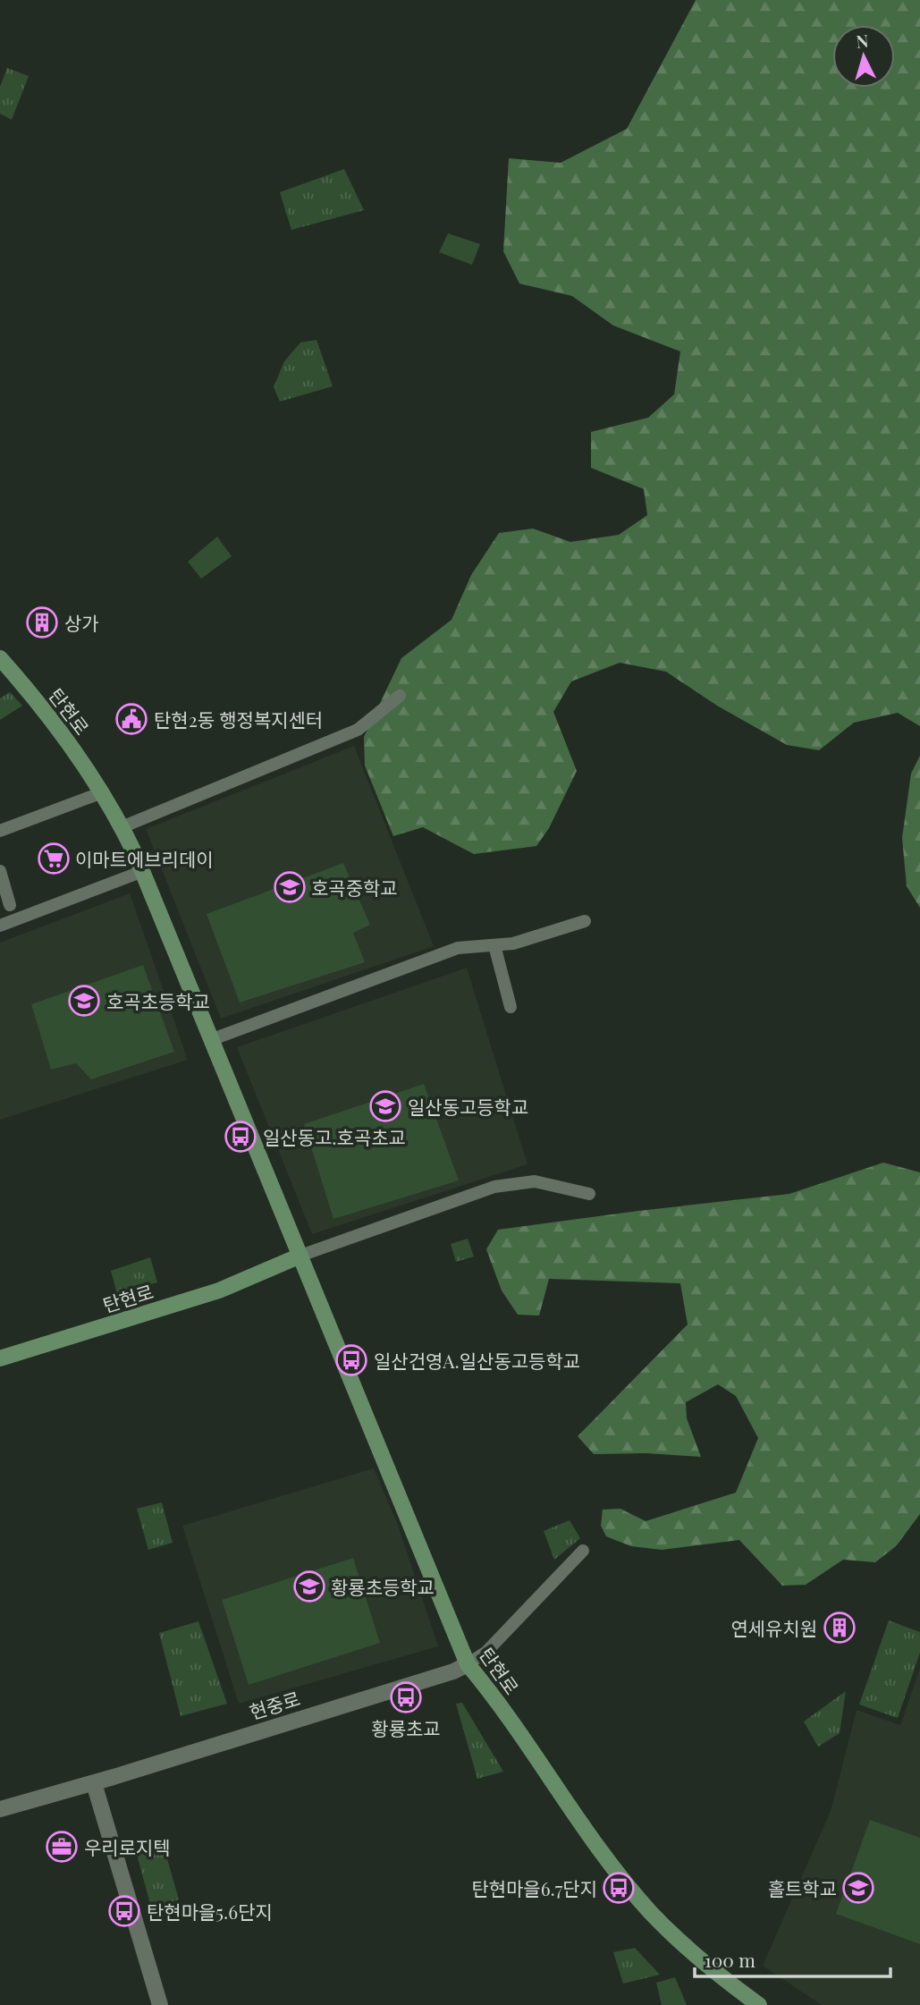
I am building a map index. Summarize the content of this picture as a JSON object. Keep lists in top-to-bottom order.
{
  "streets": {
    "main road": ["탄현로"],
    "street": ["현중로"]
  },
  "crossings": [
    ["탄현로", "현중로"]
  ],
  "places": {
    "building": ["상가", "연세유치원"],
    "public building": ["탄현2동 행정복지센터"],
    "supermarket": ["이마트에브리데이"],
    "school or university": [
      "호곡중학교",
      "호곡초등학교",
      "일산동고등학교",
      "황룡초등학교",
      "홀트학교"
    ],
    "bus stop": [
      "일산동고.호곡초교",
      "일산건영A.일산동고등학교",
      "황룡초교",
      "탄현마을6.7단지",
      "탄현마을5.6단지"
    ],
    "office": ["우리로지텍"]
  },
  "scale_bar": "100 m",
  "north": "top"
}
